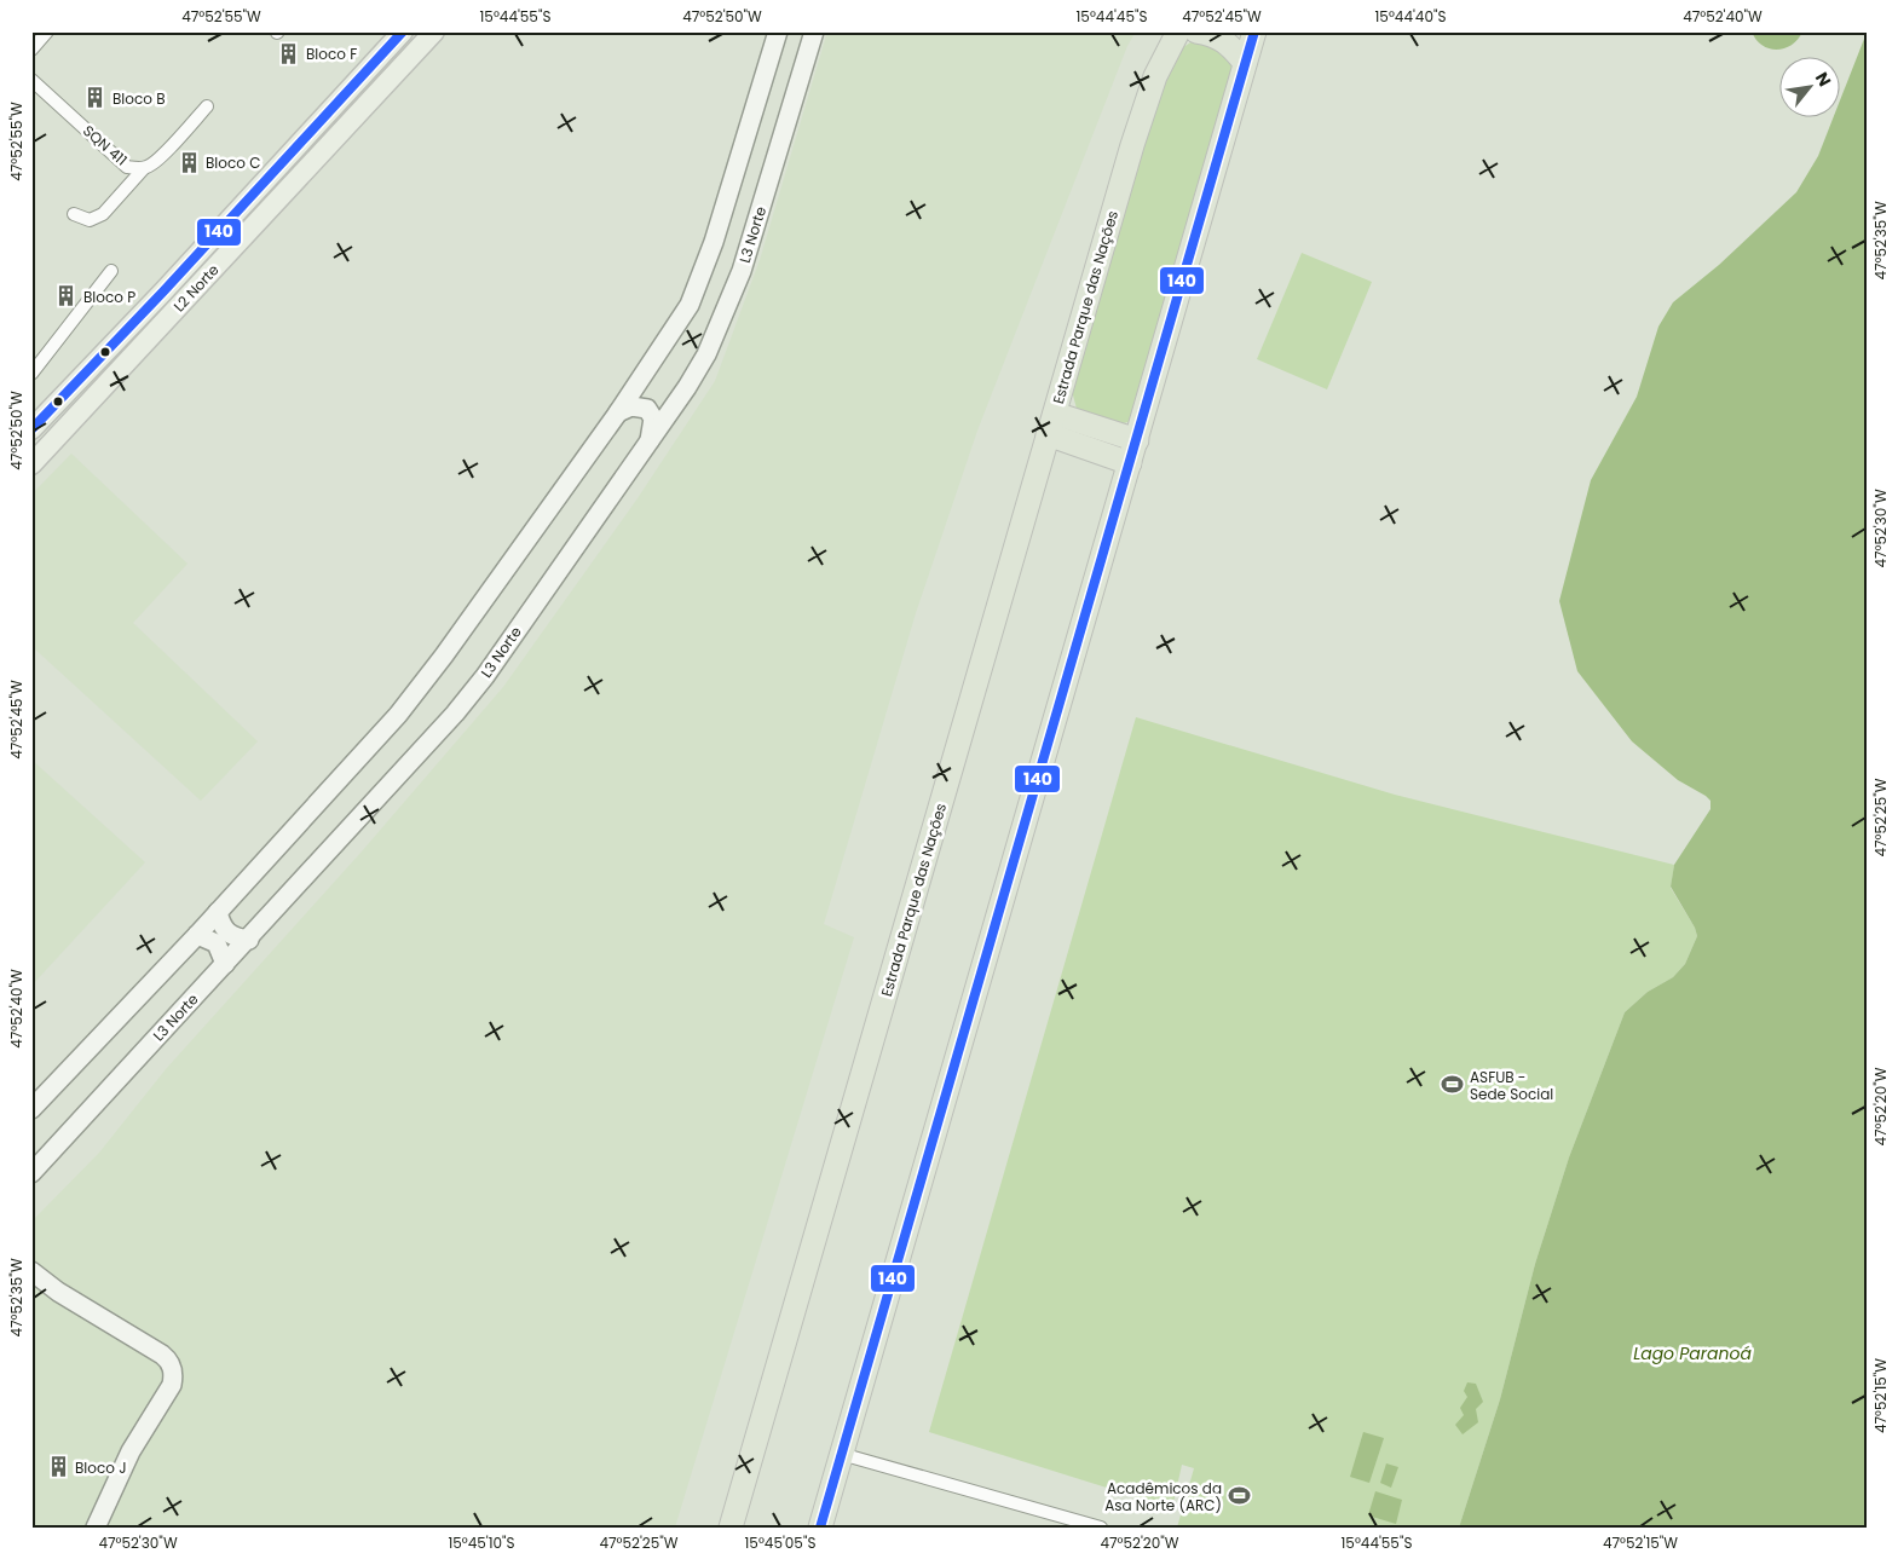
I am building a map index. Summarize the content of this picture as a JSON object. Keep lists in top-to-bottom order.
{
  "streets": {
    "highway": ["Estrada Parque das Nações"],
    "main road": ["L3 Norte", "L2 Norte"],
    "street": ["SQN 411"]
  },
  "water": ["Lago Paranoá"],
  "places": {
    "building": [
      "Bloco F",
      "Bloco B",
      "Bloco C",
      "Bloco P",
      "Bloco J"
    ],
    "sports": ["ASFUB - Sede Social", "Acadêmicos da Asa Norte (ARC)"]
  },
  "lines": ["transit line 140"],
  "north": "top right",
  "coordinates": [
    "47°52'55\"W",
    "15°44'55\"S",
    "47°52'50\"W",
    "15°44'45\"S",
    "47°52'45\"W",
    "15°44'40\"S",
    "47°52'40\"W",
    "47°52'35\"W",
    "47°52'30\"W",
    "47°52'25\"W",
    "47°52'20\"W",
    "47°52'15\"W",
    "15°45'10\"S",
    "15°45'05\"S"
  ]
}
